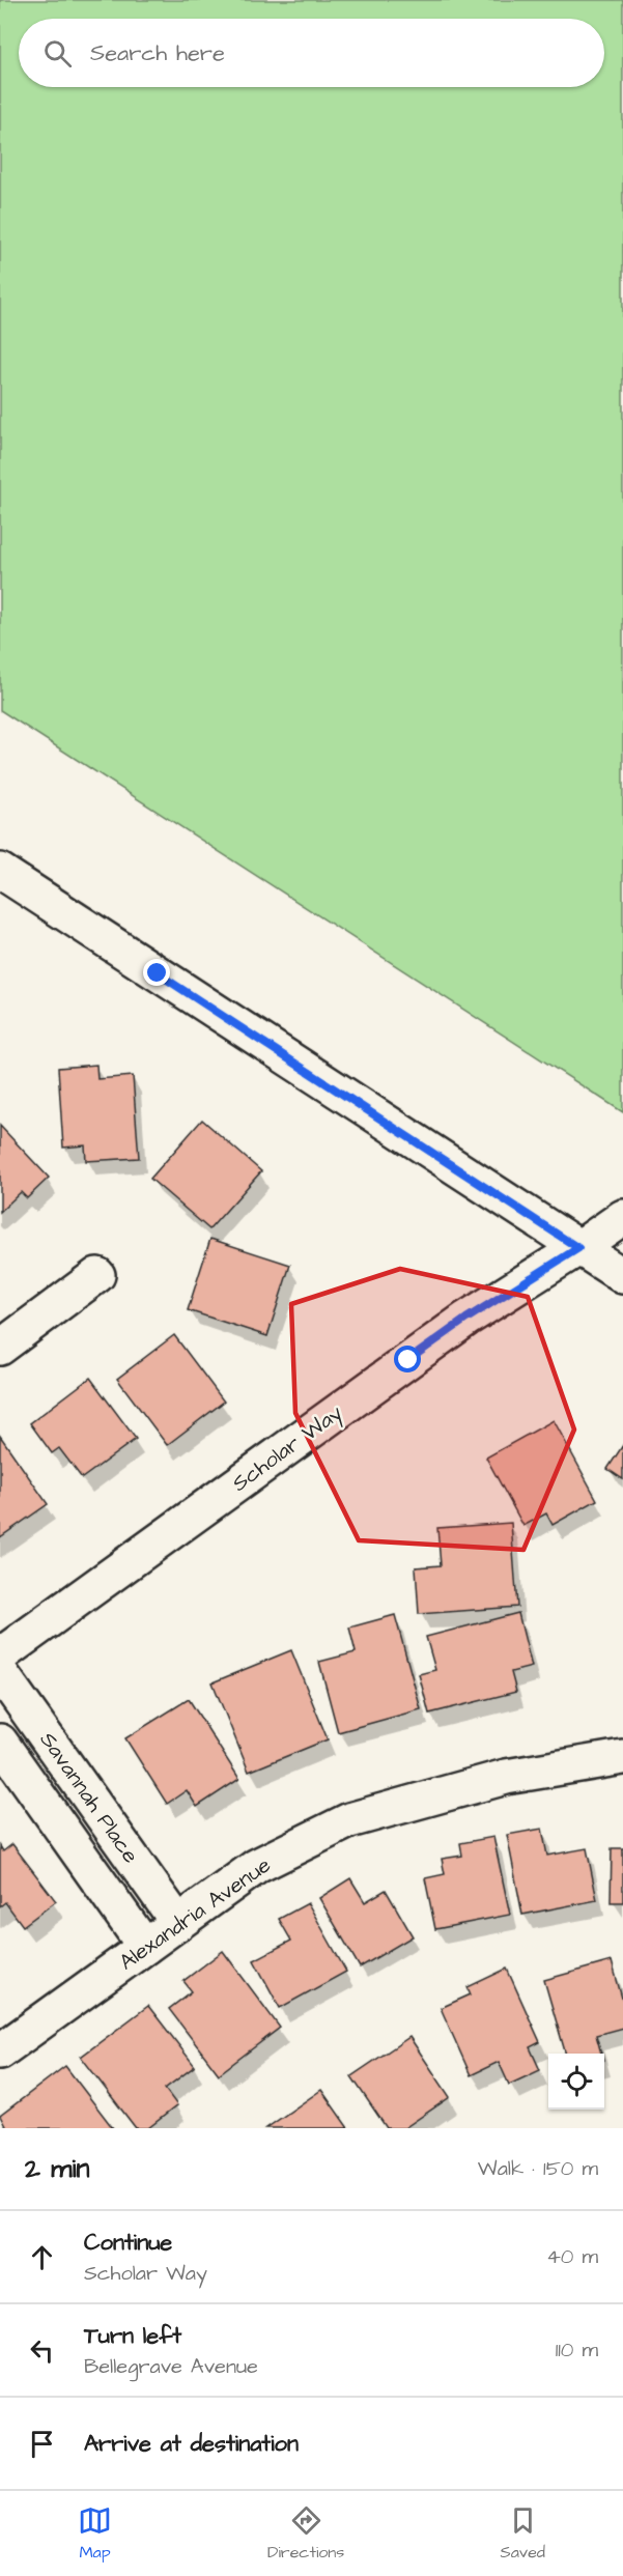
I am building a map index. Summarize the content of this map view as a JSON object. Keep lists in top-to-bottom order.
{
  "streets": {
    "street": ["Scholar Way", "Savannah Place", "Alexandria Avenue"]
  },
  "crossings": [
    ["Savannah Place", "Alexandria Avenue"]
  ],
  "page": {
    "search": "Search here",
    "heading": ["2 min", "Walk · 150 m"],
    "list": [
      ["Continue", "Scholar Way", "40 m"],
      ["Turn left", "Bellegrave Avenue", "110 m"],
      "Arrive at destination"
    ],
    "nav": ["Map", "Directions", "Saved"]
  }
}
